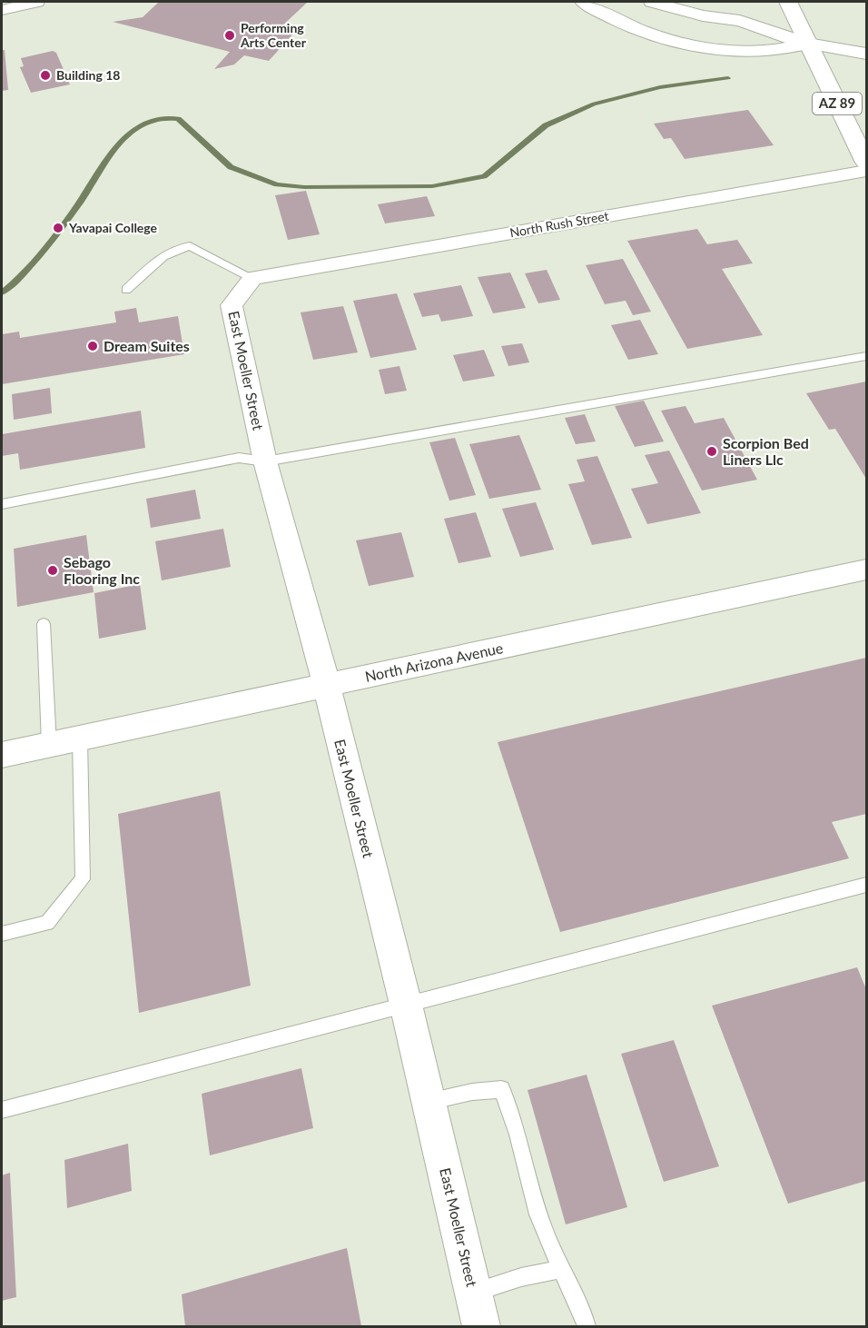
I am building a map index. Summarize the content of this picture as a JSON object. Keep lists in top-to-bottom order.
{
  "streets": {
    "main road": ["AZ 89"],
    "street": ["North Rush Street", "East Moeller Street", "North Arizona Avenue"]
  },
  "crossings": [
    ["North Rush Street", "East Moeller Street"],
    ["East Moeller Street", "North Arizona Avenue"]
  ],
  "places": [
    "Performing Arts Center",
    "Building 18",
    "Yavapai College",
    "Dream Suites",
    "Scorpion Bed Liners Llc",
    "Sebago Flooring Inc"
  ]
}
